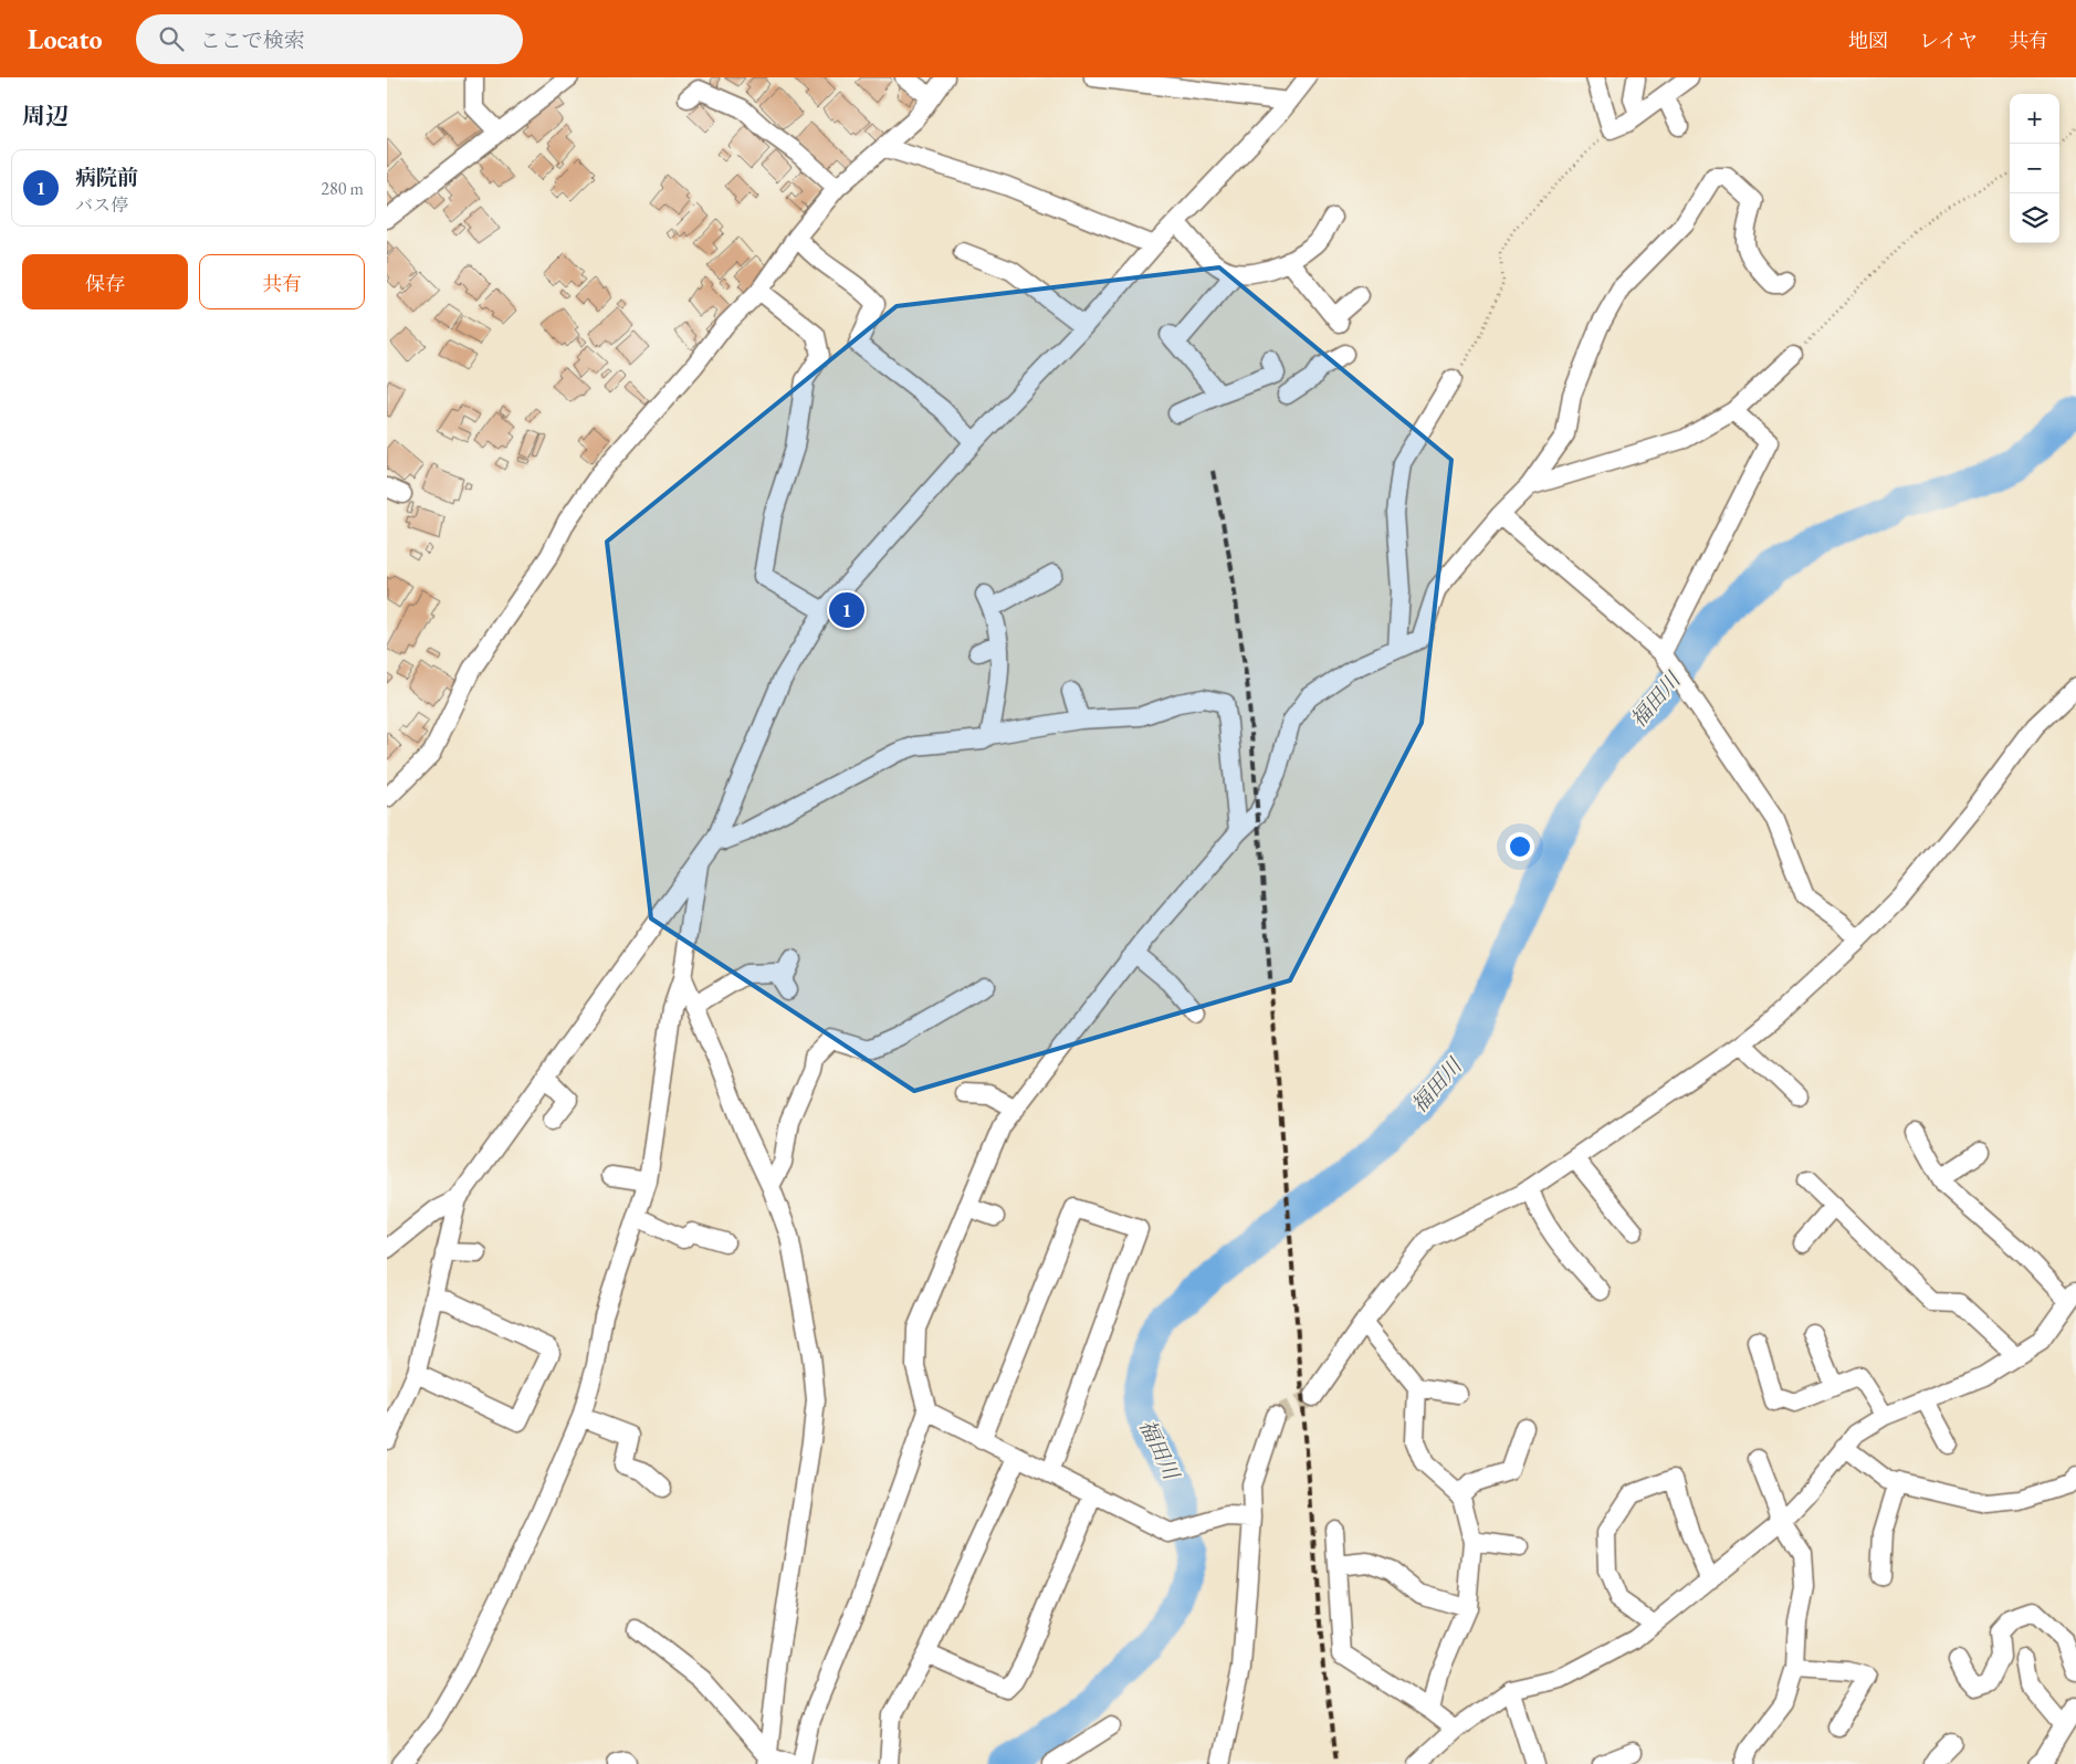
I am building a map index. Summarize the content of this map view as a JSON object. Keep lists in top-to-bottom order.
{
  "water": ["福田川"],
  "page": {
    "header": "Locato",
    "search": "ここで検索",
    "nav": ["地図", "レイヤ", "共有"],
    "heading": "周辺",
    "map_buttons": ["+", "−"],
    "list": [
      {
        "mark": "1",
        "name": "病院前",
        "note": "バス停",
        "value": "280 m"
      }
    ],
    "buttons": ["保存", "共有"],
    "pins": "1"
  }
}
